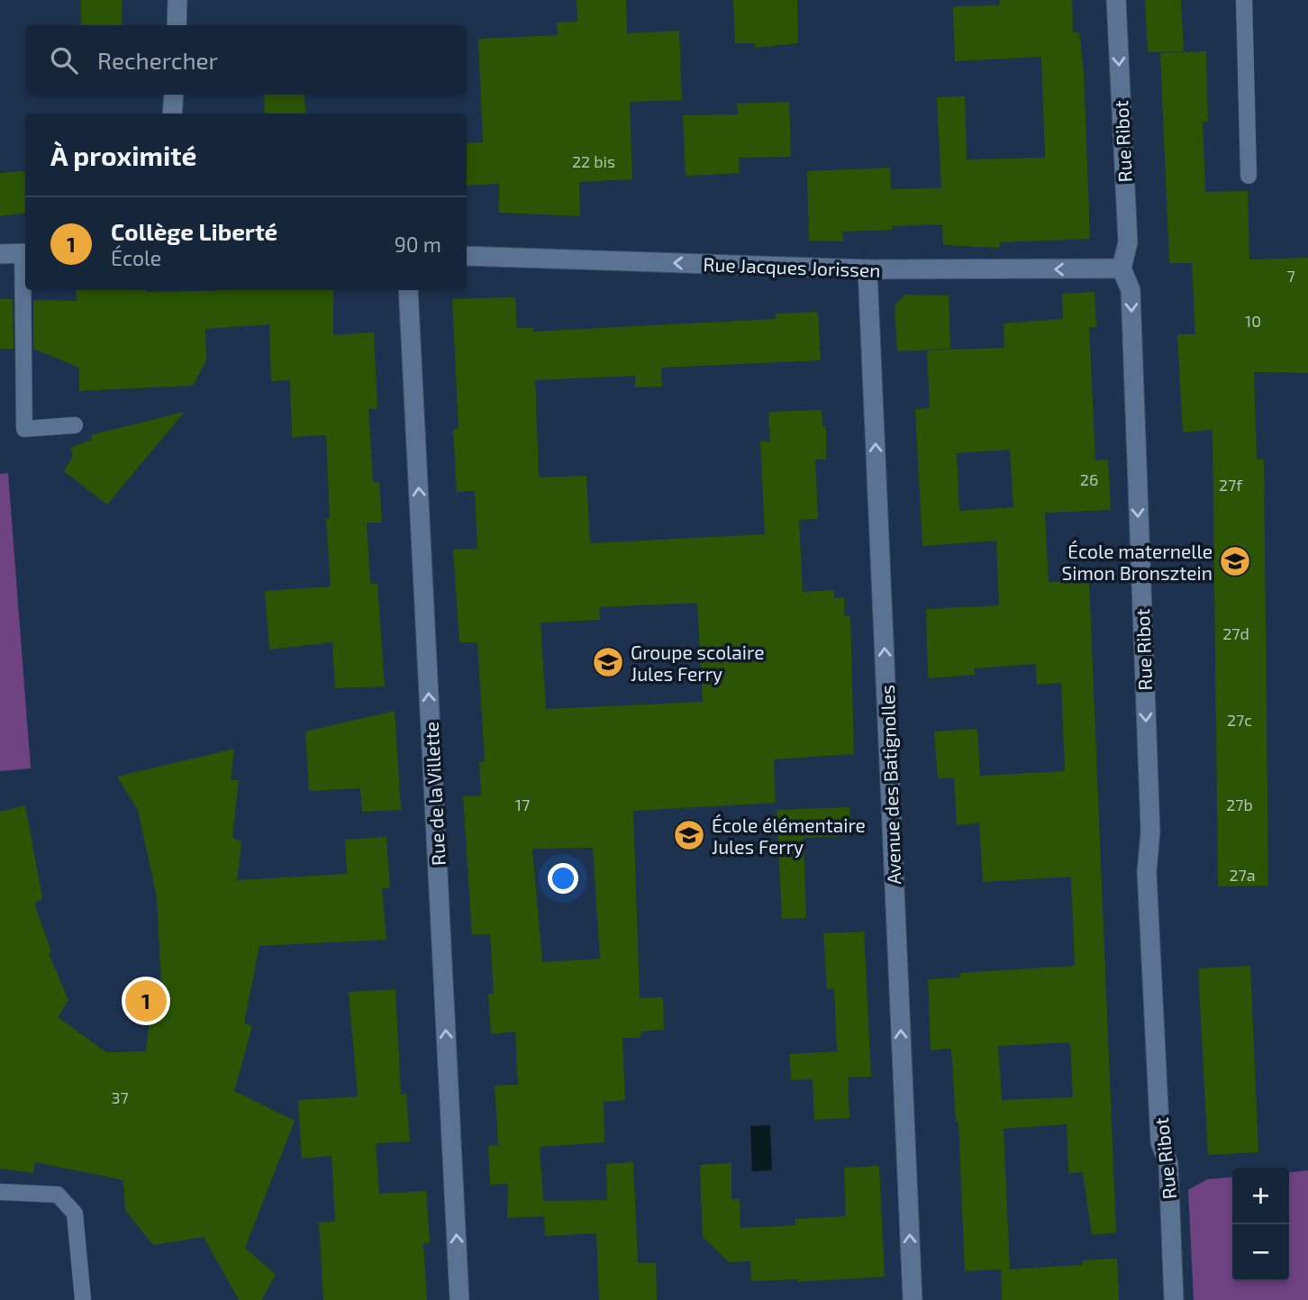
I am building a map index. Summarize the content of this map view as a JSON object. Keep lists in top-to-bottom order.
{
  "streets": {
    "street": [
      "Rue Ribot",
      "Rue Jacques Jorissen",
      "Avenue des Batignolles",
      "Rue de la Villette"
    ]
  },
  "crossings": [
    ["Rue Ribot", "Rue Jacques Jorissen"],
    ["Rue Jacques Jorissen", "Avenue des Batignolles"]
  ],
  "one_way": [
    "Rue Ribot",
    "Rue Jacques Jorissen",
    "Avenue des Batignolles",
    "Rue de la Villette"
  ],
  "places": {
    "school or university": ["École maternelle Simon Bronsztein", "Groupe scolaire Jules Ferry", "École élémentaire Jules Ferry"]
  },
  "house_numbers": [
    "22 bis",
    "7",
    "10",
    "26",
    "27f",
    "27d",
    "27c",
    "17",
    "27b",
    "27a",
    "37"
  ],
  "page": {
    "search": "Rechercher",
    "heading": "À proximité",
    "list": [
      {
        "mark": "1",
        "name": "Collège Liberté",
        "note": "École",
        "value": "90 m"
      }
    ],
    "pins": "1",
    "map_buttons": ["+", "−"]
  }
}
